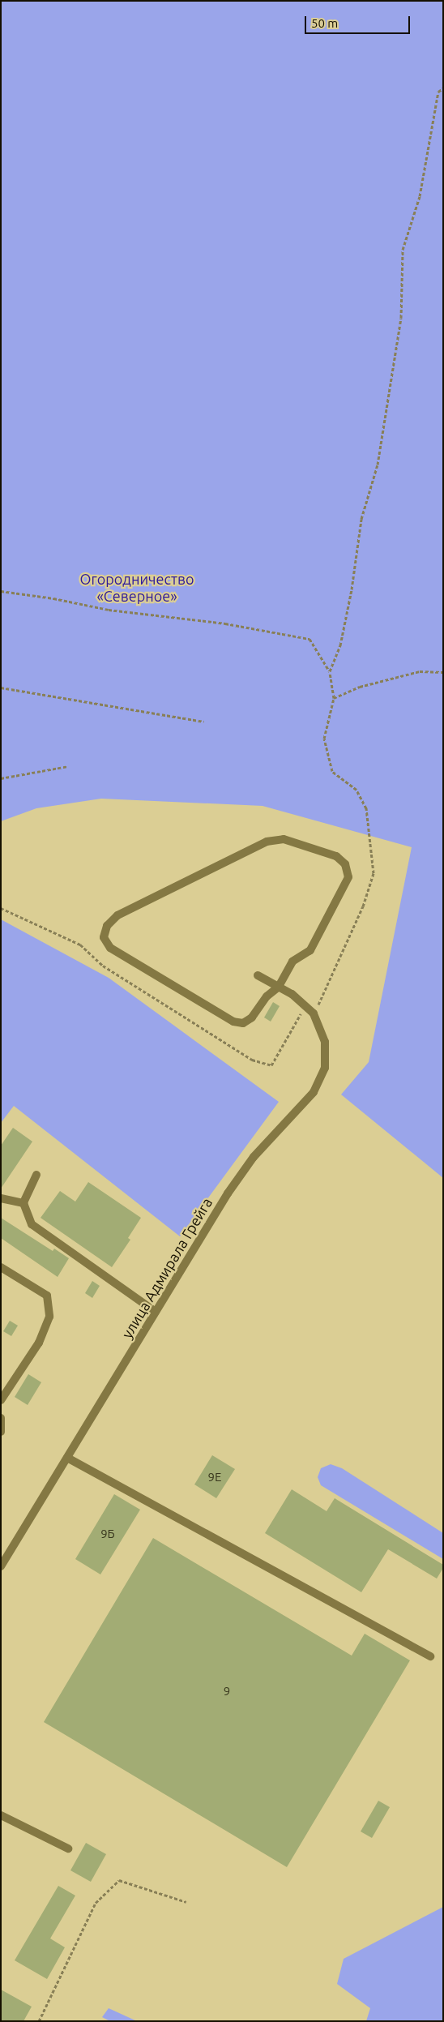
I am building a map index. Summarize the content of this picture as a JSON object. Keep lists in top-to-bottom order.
{
  "streets": {
    "street": ["улица Адмирала Грейга"]
  },
  "parks": ["Огородничество «Северное»"],
  "house_numbers": ["9Е", "9Б", "9"],
  "scale_bar": "50 m"
}
